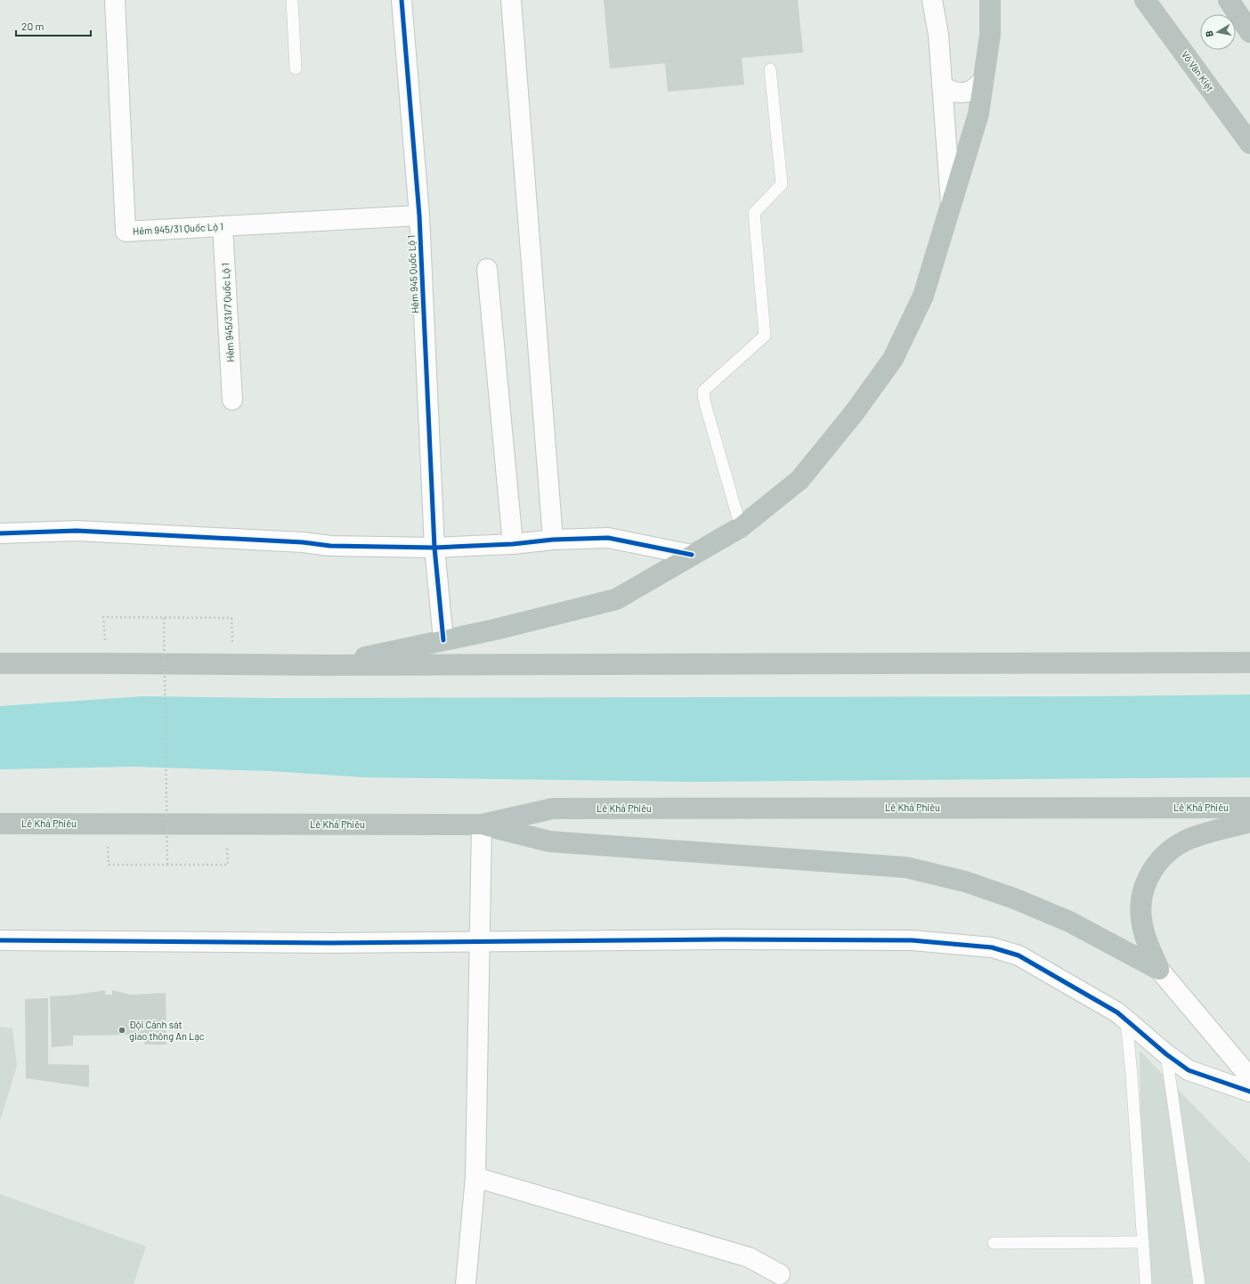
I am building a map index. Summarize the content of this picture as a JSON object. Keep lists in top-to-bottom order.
{
  "streets": {
    "highway": ["Võ Văn Kiệt", "Lê Khả Phiêu"],
    "street": ["Hẻm 945/31 Quốc Lộ 1", "Hẻm 945 Quốc Lộ 1", "Hẻm 945/31/7 Quốc Lộ 1"]
  },
  "crossings": [
    ["Hẻm 945/31 Quốc Lộ 1", "Hẻm 945 Quốc Lộ 1"],
    ["Hẻm 945/31 Quốc Lộ 1", "Hẻm 945/31/7 Quốc Lộ 1"]
  ],
  "places": ["Đội Cảnh sát giao thông An Lạc"],
  "scale_bar": "20 m",
  "north": "left"
}
